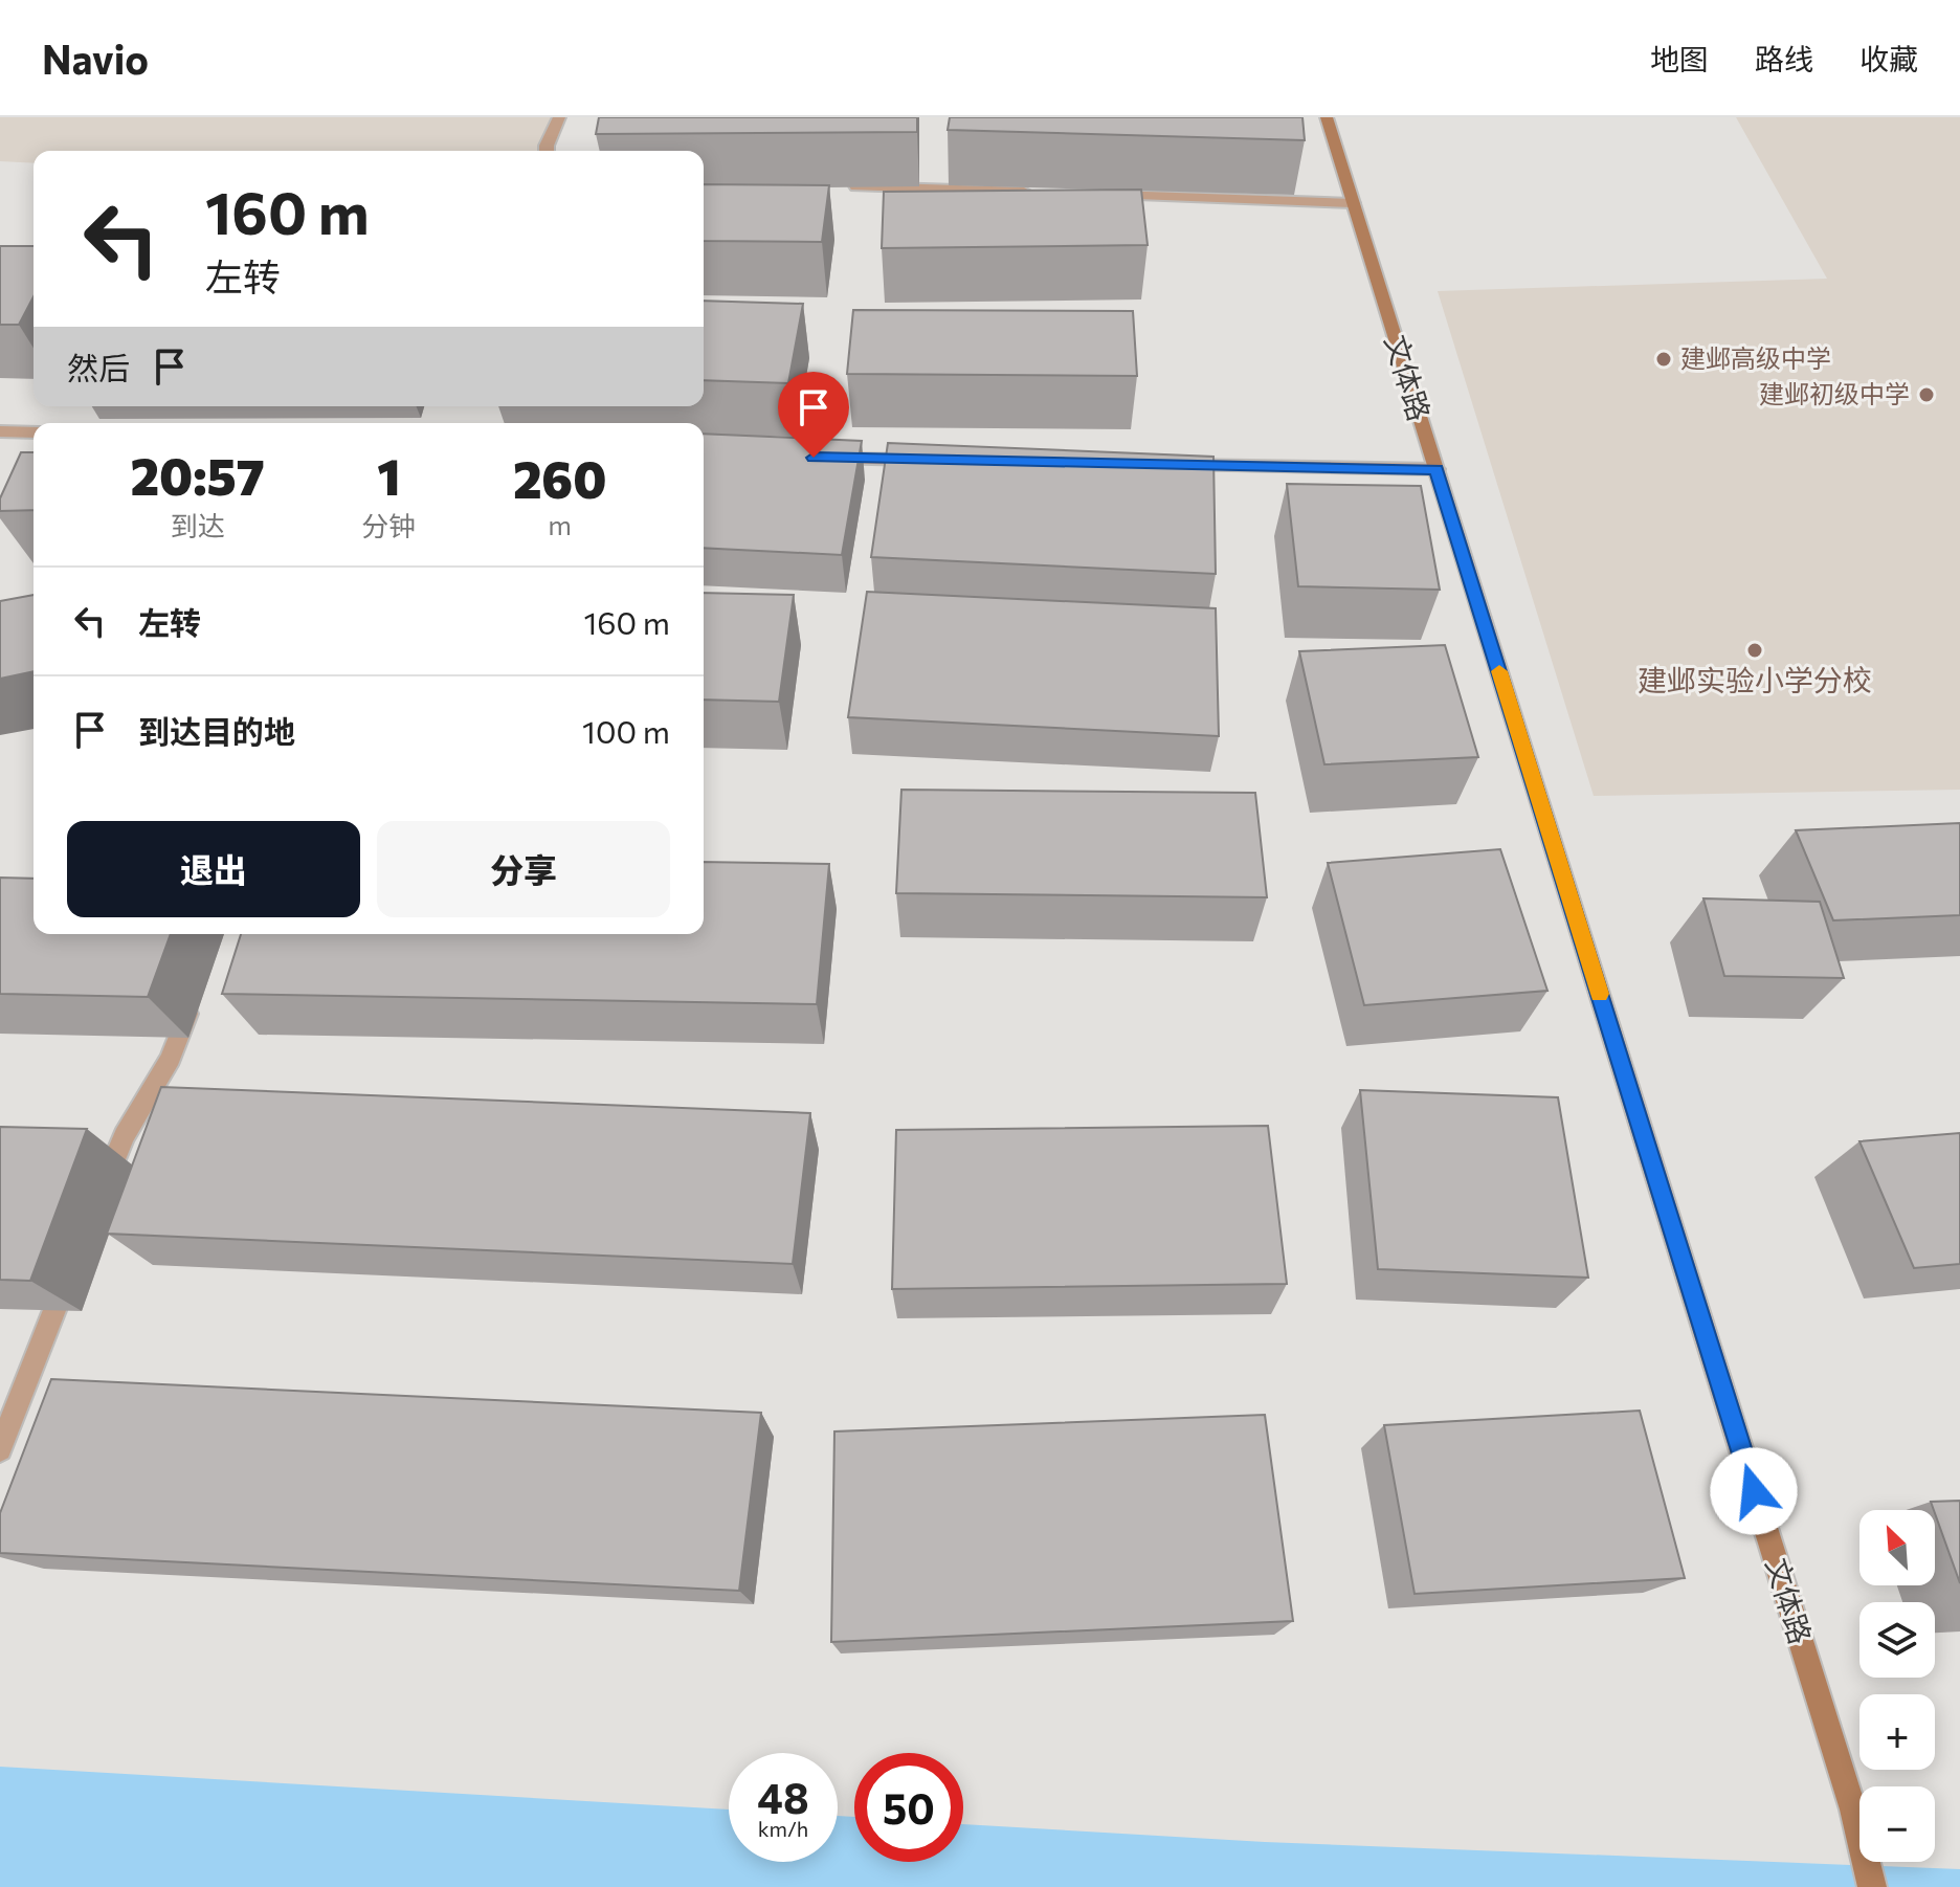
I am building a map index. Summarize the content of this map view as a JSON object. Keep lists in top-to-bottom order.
{
  "streets": {
    "main road": ["文体路"]
  },
  "places": ["建邺高级中学", "建邺初级中学", "建邺实验小学分校"],
  "north": "top left",
  "page": {
    "header": "Navio",
    "nav": ["地图", "路线", "收藏"],
    "turn": ["160 m", "左转"],
    "then": "然后",
    "eta": [
      "20:57",
      "到达",
      "1",
      "分钟",
      "260",
      "m"
    ],
    "list": [
      {
        "name": "左转",
        "value": "160 m"
      },
      {
        "name": "到达目的地",
        "value": "100 m"
      }
    ],
    "buttons": ["退出", "分享"],
    "map_buttons": ["+", "−"],
    "speed": "48 km/h",
    "limit": "50"
  }
}
